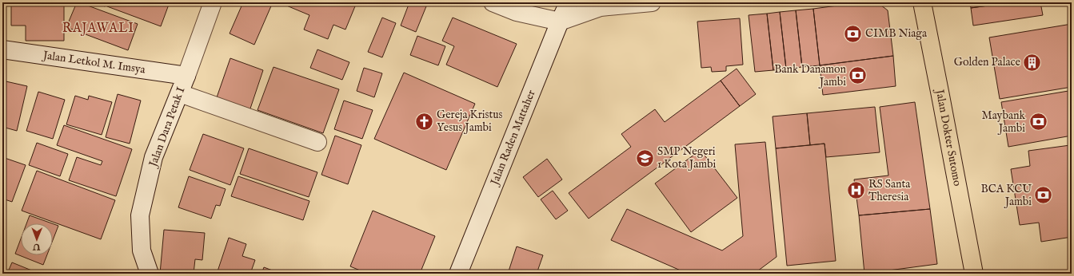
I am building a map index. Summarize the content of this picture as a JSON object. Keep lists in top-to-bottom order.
{
  "streets": {
    "main road": ["Jalan Dokter Sutomo"],
    "street": ["Jalan Letkol M. Imsya", "Jalan Dara Petak I", "Jalan Raden Mattaher"]
  },
  "crossings": [
    ["Jalan Letkol M. Imsya", "Jalan Dara Petak I"]
  ],
  "districts": ["RAJAWALI"],
  "places": {
    "bank": [
      "CIMB Niaga",
      "Bank Danamon Jambi",
      "Maybank Jambi",
      "BCA KCU Jambi"
    ],
    "building": ["Golden Palace"],
    "church": ["Gereja Kristus Yesus Jambi"],
    "school or university": ["SMP Negeri 1 Kota Jambi"],
    "hospital": ["RS Santa Theresia"]
  },
  "north": "bottom"
}
